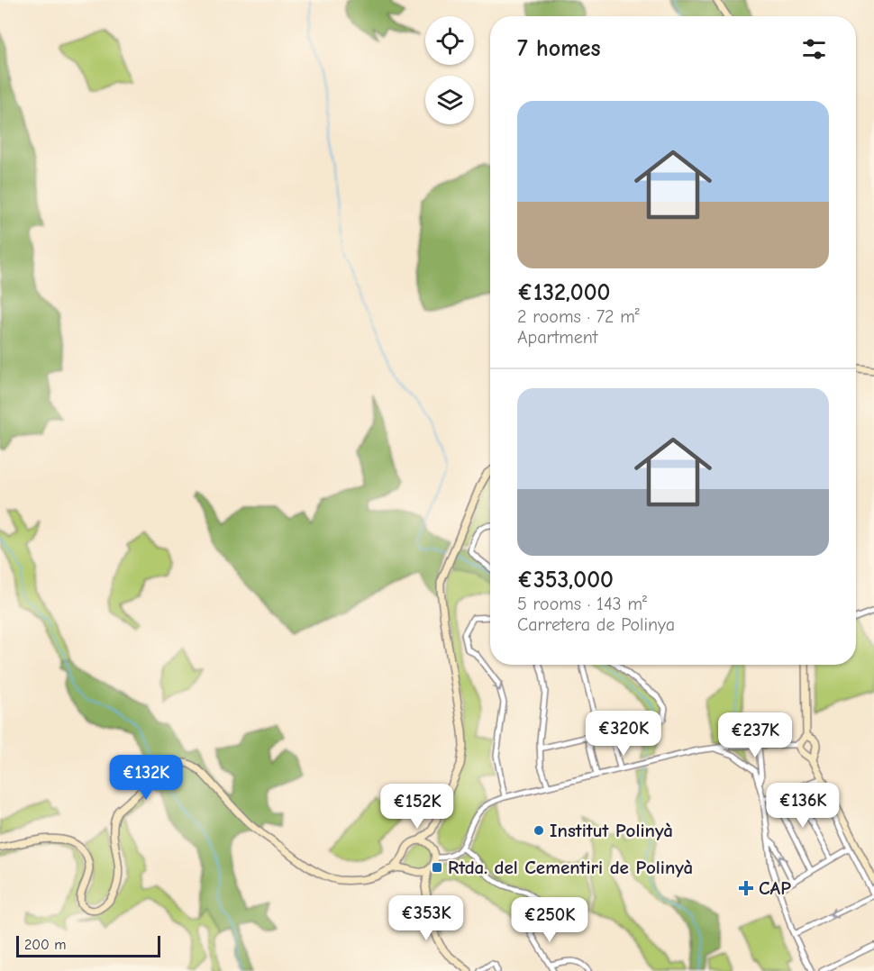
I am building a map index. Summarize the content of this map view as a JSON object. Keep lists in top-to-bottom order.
{
  "places": {
    "other": ["Institut Polinyà"],
    "transit": ["Rtda. del Cementiri de Polinyà"],
    "health": ["CAP"]
  },
  "scale_bar": "200 m",
  "page": {
    "heading": "7 homes",
    "list": [
      {
        "name": "€132,000",
        "note": "2 rooms · 72 m² · Apartment"
      },
      {
        "name": "€353,000",
        "note": "5 rooms · 143 m² · Carretera de Polinya"
      }
    ],
    "price": [
      "€320K",
      "€237K",
      "€132K",
      "€136K",
      "€152K",
      "€353K",
      "€250K"
    ],
    "scale": "200 m"
  }
}
